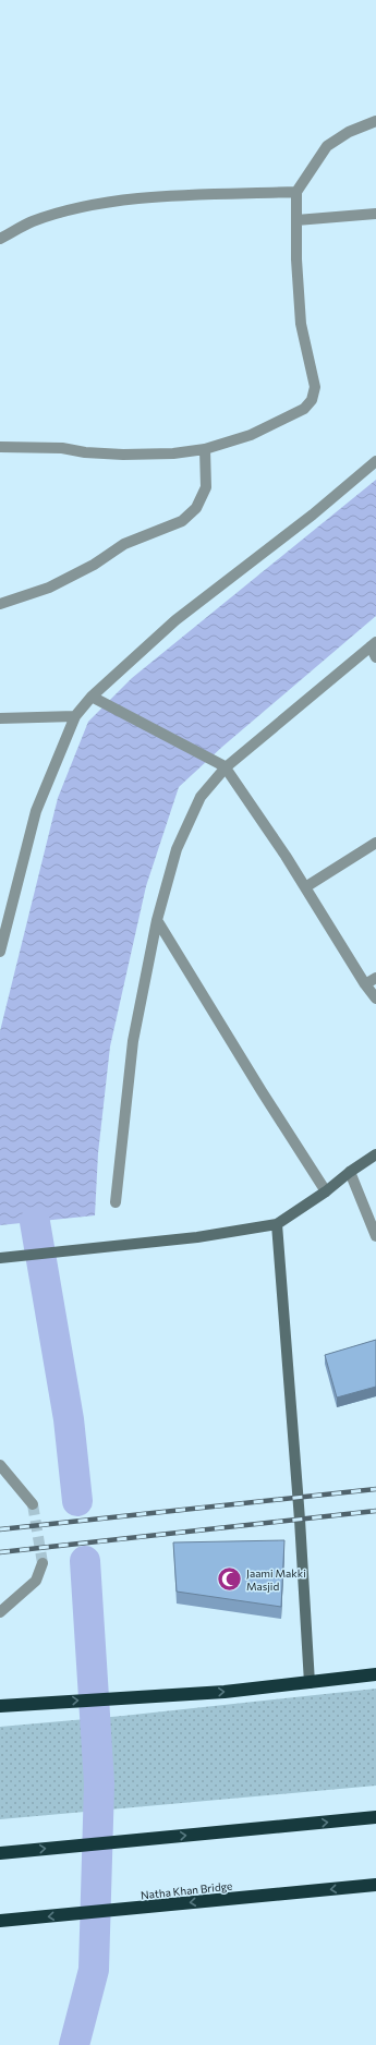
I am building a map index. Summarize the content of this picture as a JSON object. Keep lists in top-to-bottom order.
{
  "streets": {
    "highway": ["Natha Khan Bridge"]
  },
  "places": {
    "mosque": ["Jaami Makki Masjid"]
  }
}
